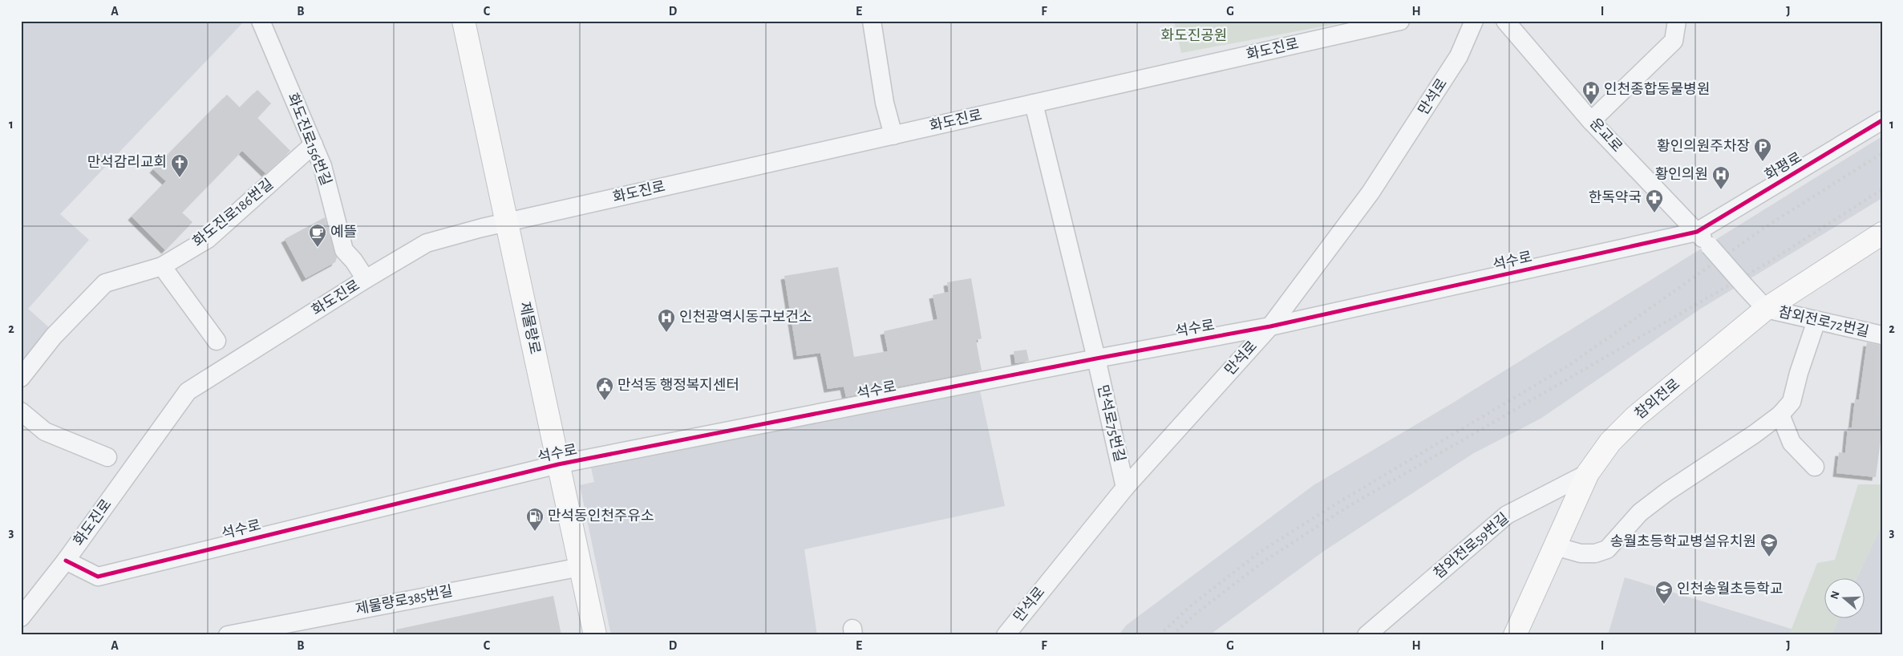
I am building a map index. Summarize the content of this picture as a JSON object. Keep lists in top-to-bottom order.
{
  "streets": {
    "main road": ["제물량로", "참외전로"],
    "street": [
      "화도진로",
      "만석로",
      "운교로",
      "화도진로156번길",
      "화평로",
      "화도진로186번길",
      "석수로",
      "참외전로72번길",
      "만석로75번길",
      "참외전로59번길",
      "제물량로385번길"
    ]
  },
  "crossings": [
    ["화도진로", "화도진로156번길"],
    ["화도진로", "석수로"],
    ["화도진로", "제물량로"],
    ["화도진로", "만석로75번길"],
    ["만석로", "석수로"],
    ["만석로", "만석로75번길"],
    ["운교로", "화평로"],
    ["운교로", "석수로"],
    ["운교로", "참외전로72번길"],
    ["운교로", "참외전로"],
    ["화도진로156번길", "화도진로186번길"],
    ["화평로", "석수로"],
    ["석수로", "제물량로"],
    ["석수로", "만석로75번길"],
    ["참외전로72번길", "참외전로"],
    ["제물량로", "제물량로385번길"],
    ["참외전로", "참외전로59번길"]
  ],
  "parks": ["화도진공원"],
  "places": {
    "hospital": ["인천종합동물병원", "황인의원", "인천광역시동구보건소"],
    "parking": ["황인의원주차장"],
    "church": ["만석감리교회"],
    "pharmacy": ["한독약국"],
    "cafe": ["예뜰"],
    "public building": ["만석동 행정복지센터"],
    "fuel station": ["만석동인천주유소"],
    "school or university": ["송월초등학교병설유치원", "인천송월초등학교"]
  },
  "north": "left",
  "grid": {
    "columns": [
      "A",
      "B",
      "C",
      "D",
      "E",
      "F",
      "G",
      "H",
      "I",
      "J"
    ],
    "rows": ["1", "2", "3"]
  }
}
